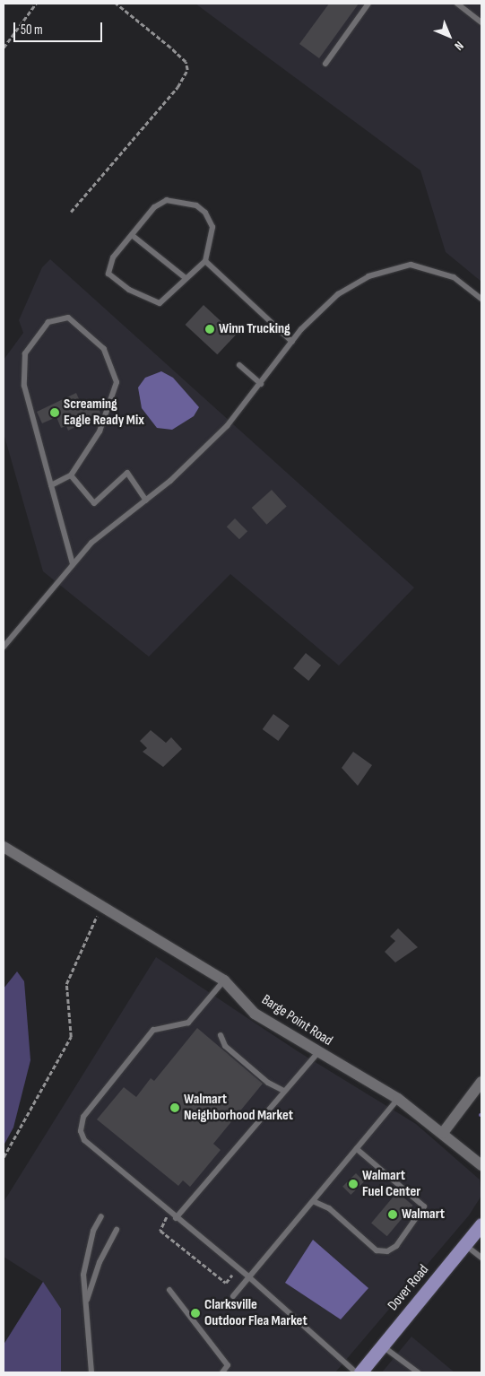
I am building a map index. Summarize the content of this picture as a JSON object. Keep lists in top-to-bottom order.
{
  "streets": {
    "main road": ["Dover Road"],
    "street": ["Barge Point Road"]
  },
  "places": [
    "Winn Trucking",
    "Screaming Eagle Ready Mix",
    "Walmart Neighborhood Market",
    "Walmart Fuel Center",
    "Walmart",
    "Clarksville Outdoor Flea Market"
  ],
  "scale_bar": "50 m",
  "north": "bottom right"
}
